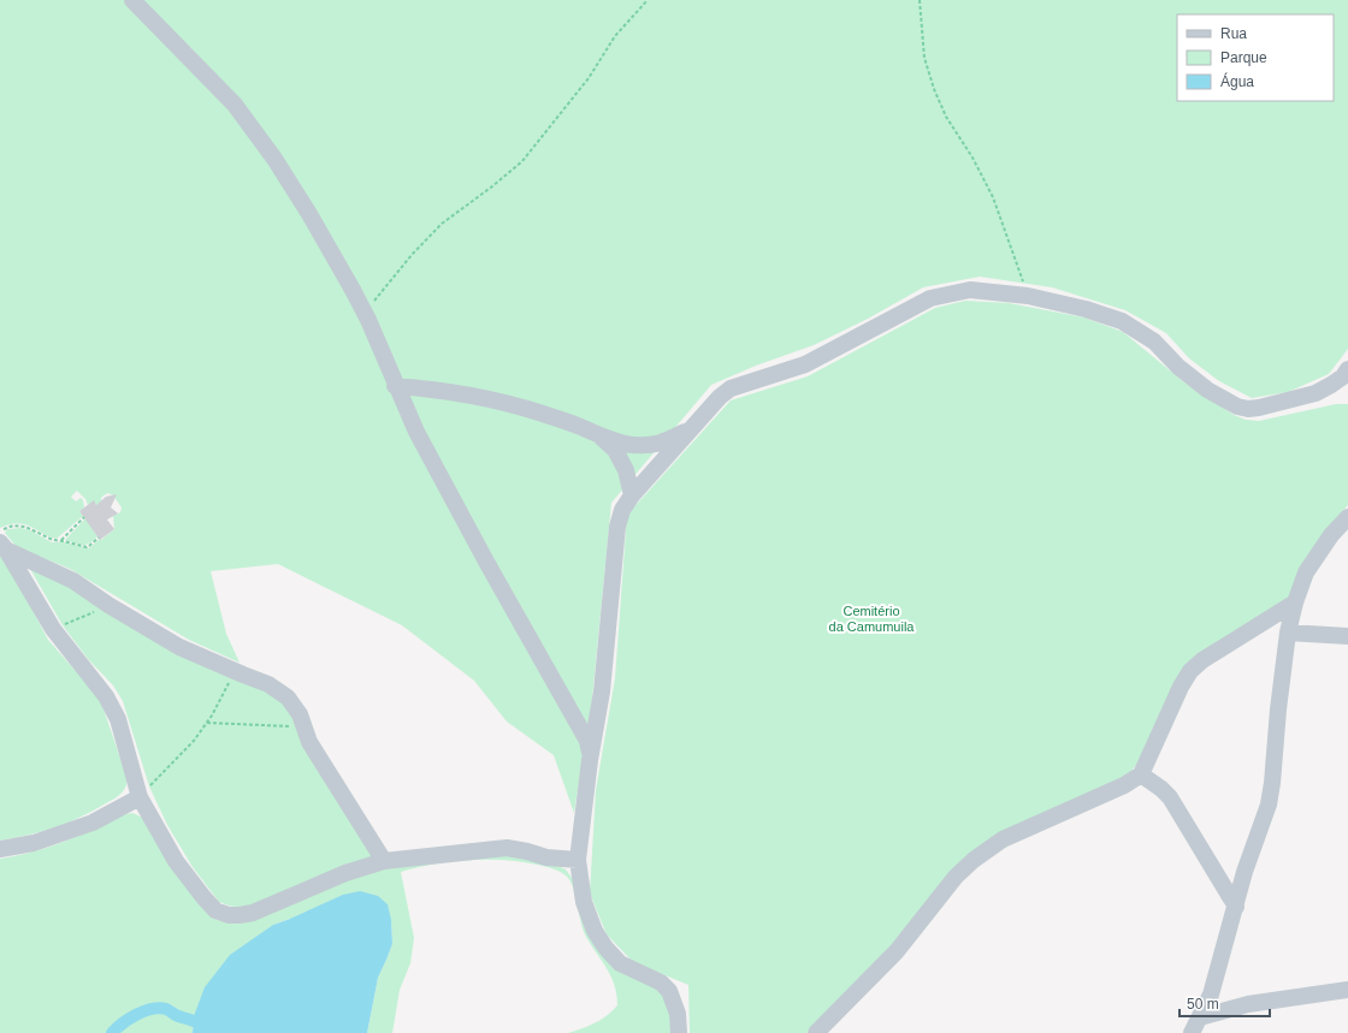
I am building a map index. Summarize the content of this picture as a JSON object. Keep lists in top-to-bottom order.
{
  "parks": ["Cemitério da Camumuila"],
  "legend": ["Rua", "Parque", "Água"],
  "scale_bar": "50 m"
}
